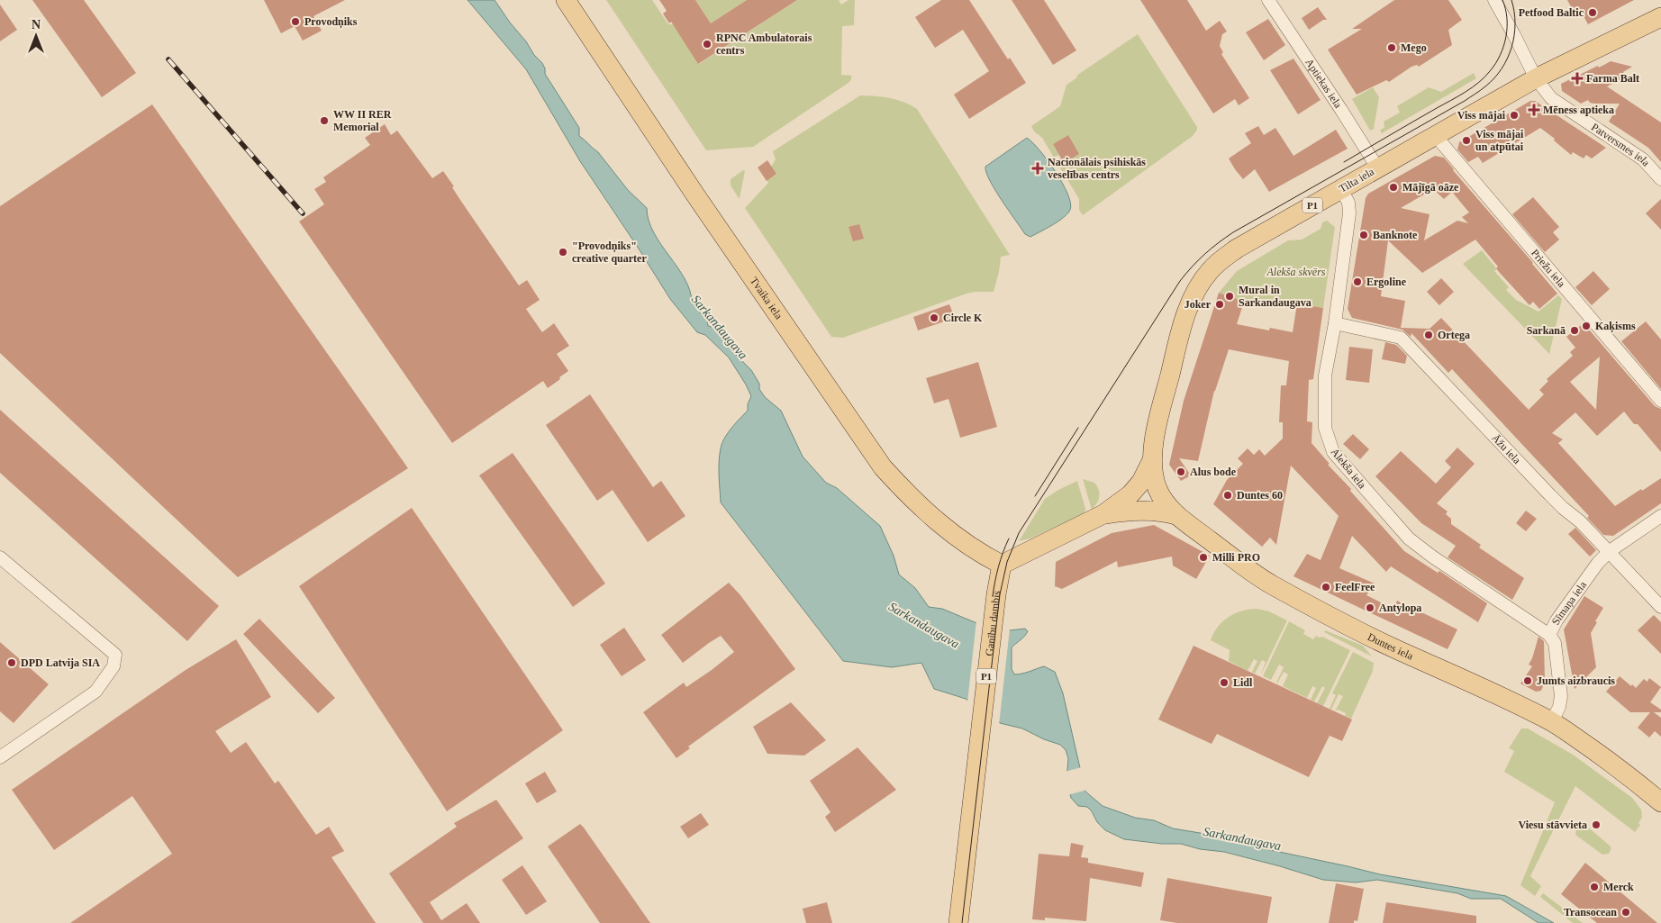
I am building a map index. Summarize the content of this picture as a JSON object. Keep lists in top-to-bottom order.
{
  "streets": {
    "main road": [
      "Tilta iela",
      "P1",
      "Tvaika iela",
      "Ganību dambis",
      "Duntes iela"
    ],
    "street": [
      "Aptiekas iela",
      "Patversmes iela",
      "Priežu iela",
      "Āžu iela",
      "Alekša iela",
      "Sīmaņa iela"
    ]
  },
  "crossings": [
    ["Aptiekas iela", "Tilta iela"],
    ["Patversmes iela", "Tilta iela"],
    ["Tilta iela", "P1"],
    ["Tilta iela", "Priežu iela"],
    ["Tilta iela", "Alekša iela"],
    ["Tilta iela", "Duntes iela"],
    ["P1", "Tvaika iela"],
    ["P1", "Ganību dambis"],
    ["P1", "Duntes iela"],
    ["Tvaika iela", "Ganību dambis"],
    ["Āžu iela", "Alekša iela"],
    ["Āžu iela", "Sīmaņa iela"],
    ["Alekša iela", "Sīmaņa iela"],
    ["Sīmaņa iela", "Duntes iela"]
  ],
  "water": ["Sarkandaugava"],
  "parks": ["Alekša skvērs"],
  "places": {
    "other": [
      "Petfood Baltic",
      "Provodņiks",
      "RPNC Ambulatorais centrs",
      "Mego",
      "Viss mājai",
      "WW II RER Memorial",
      "Viss mājai un atpūtai",
      "Mājīgā oāze",
      "Banknote",
      "\"Provodņiks\" creative quarter",
      "Ergoline",
      "Mural in Sarkandaugava",
      "Joker",
      "Circle K",
      "Kaķisms",
      "Sarkanā",
      "Ortega",
      "Alus bode",
      "Duntes 60",
      "Milli PRO",
      "FeelFree",
      "Antylopa",
      "DPD Latvija SIA",
      "Jumts aizbraucis",
      "Lidl",
      "Viesu stāvvieta",
      "Merck",
      "Transocean"
    ],
    "health": ["Farma Balt", "Mēness aptieka", "Nacionālais psihiskās veselības centrs"]
  },
  "north": "top"
}
